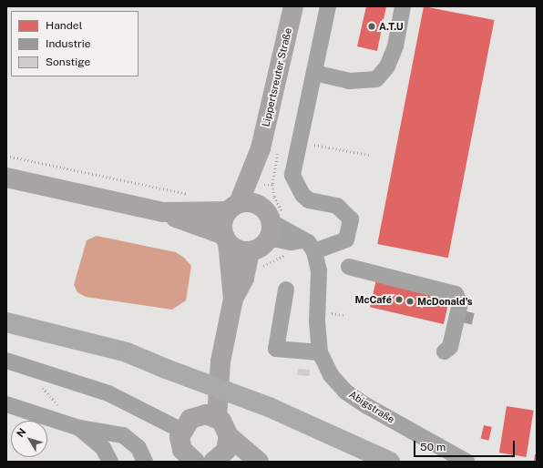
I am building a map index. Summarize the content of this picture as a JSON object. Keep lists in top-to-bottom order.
{
  "streets": {
    "main road": ["Lippertsreuter Straße"],
    "street": ["Abigstraße"]
  },
  "places": ["A.T.U", "McCafé", "McDonald's"],
  "legend": ["Handel", "Industrie", "Sonstige"],
  "scale_bar": "50 m",
  "north": "top left"
}
